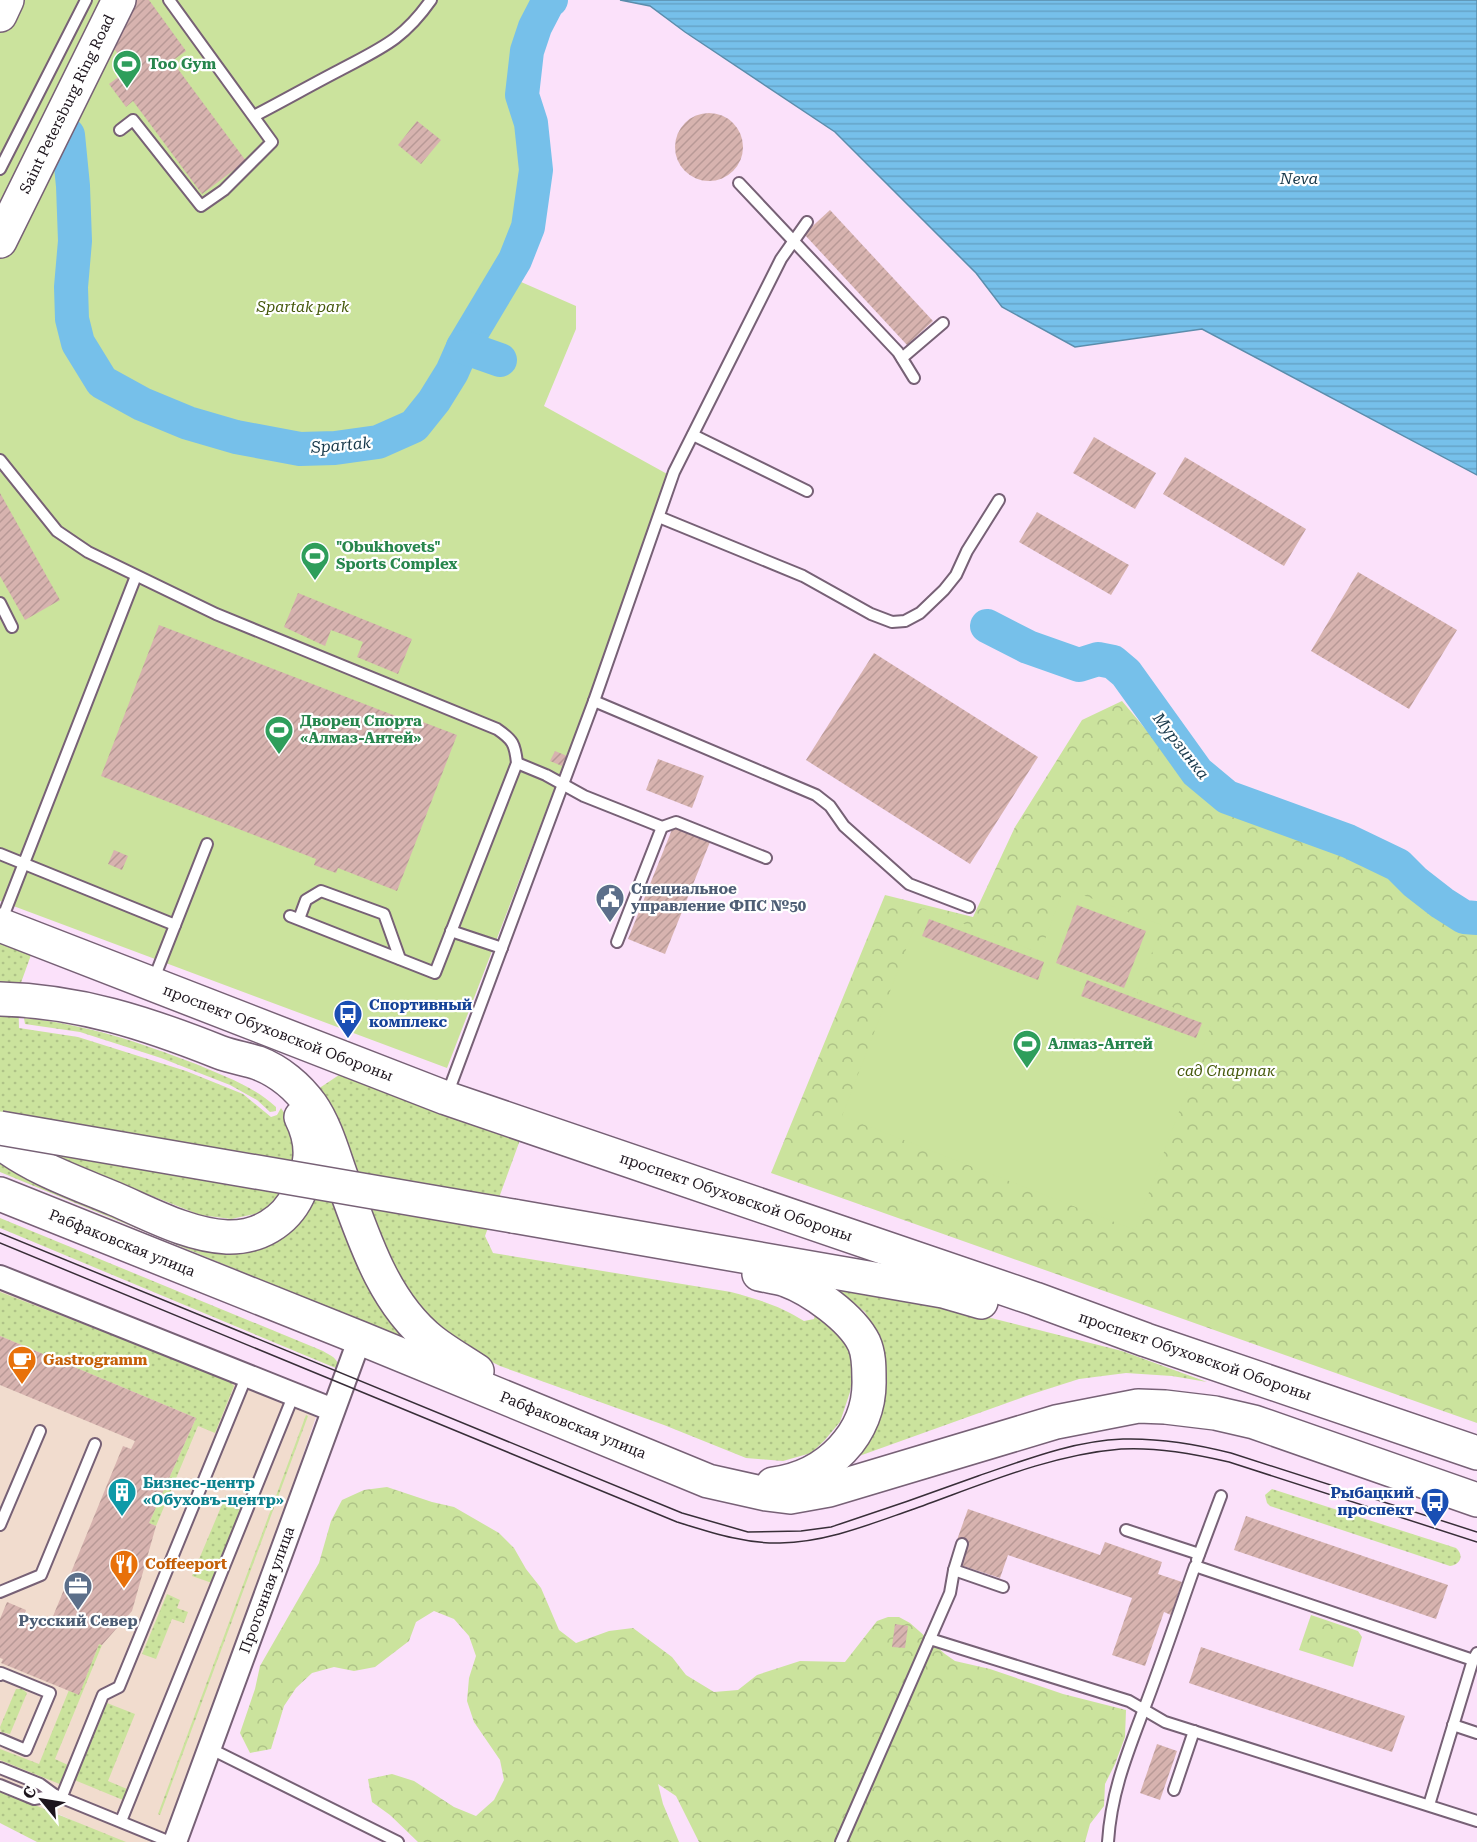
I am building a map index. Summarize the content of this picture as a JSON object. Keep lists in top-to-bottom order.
{
  "streets": {
    "main road": ["Saint Petersburg Ring Road", "проспект Обуховской Обороны", "Рабфаковская улица"],
    "street": ["Прогонная улица"]
  },
  "crossings": [
    ["Рабфаковская улица", "Прогонная улица"]
  ],
  "water": ["Neva", "Spartak", "Мурзинка"],
  "parks": ["Spartak park", "сад Спартак"],
  "places": {
    "sports": [
      "Too Gym",
      "\"Obukhovets\" Sports Complex",
      "Дворец Спорта «Алмаз-Антей»",
      "Алмаз-Антей"
    ],
    "public building": ["Специальное управление ФПС №50"],
    "bus stop": ["Спортивный комплекс", "Рыбацкий проспект"],
    "cafe": ["Gastrogramm"],
    "building": ["Бизнес-центр «Обуховъ-центр»"],
    "restaurant": ["Coffeeport"],
    "office": ["Русский Cевер"]
  },
  "north": "top left"
}
